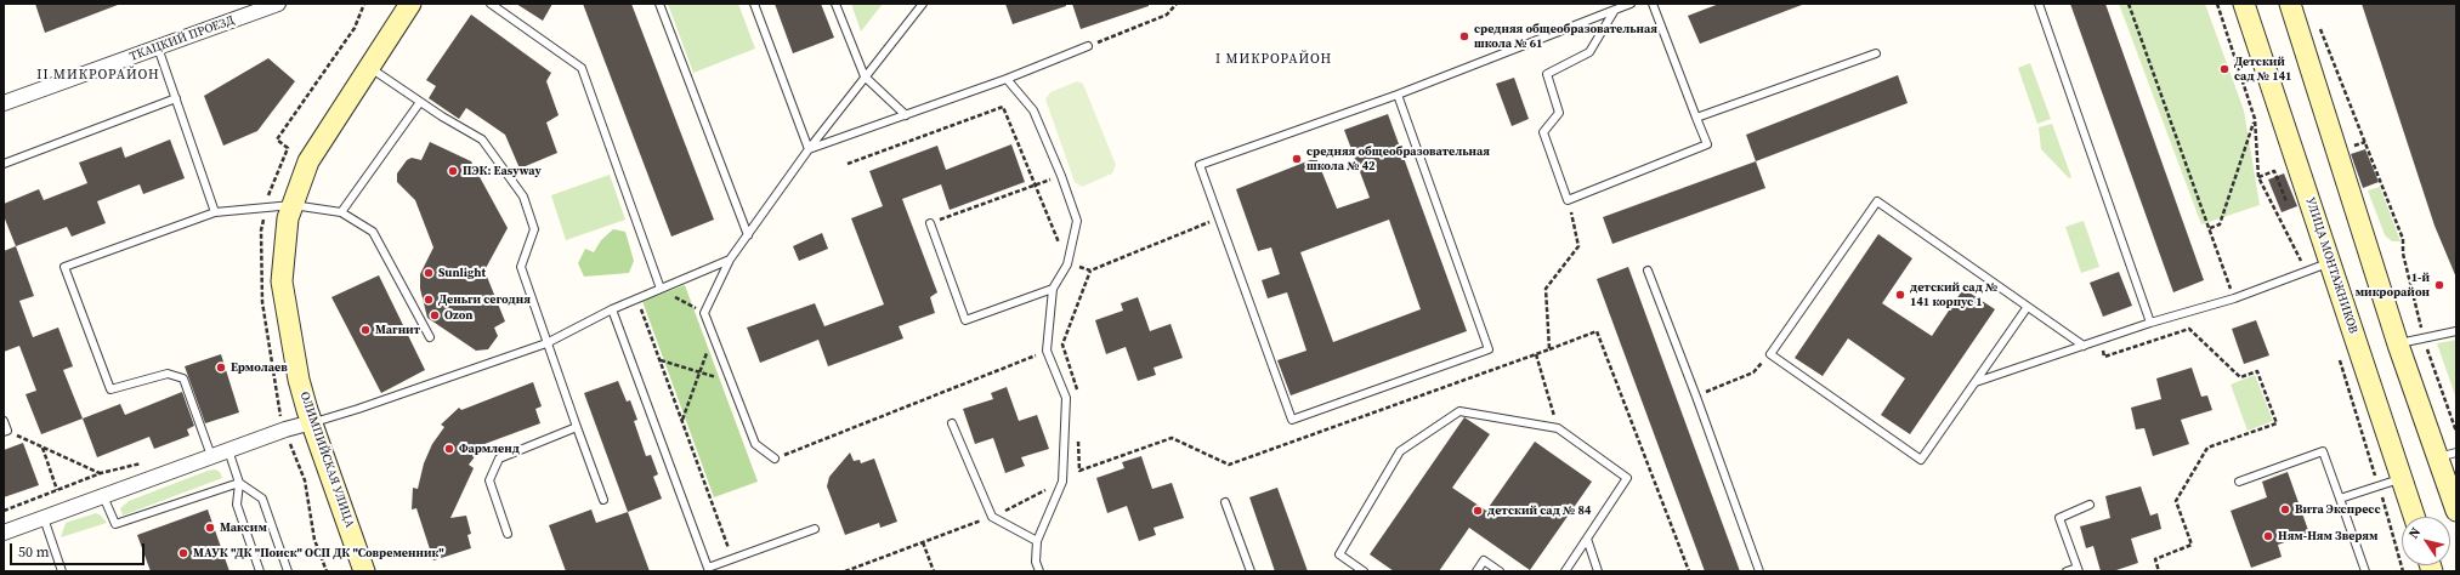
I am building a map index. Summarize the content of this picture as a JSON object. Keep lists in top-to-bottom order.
{
  "streets": {
    "main road": ["УЛИЦА МОНТАЖНИКОВ", "ОЛИМПИЙСКАЯ УЛИЦА"],
    "street": ["ТКАЦКИЙ ПРОЕЗД"]
  },
  "districts": ["I МИКРОРАЙОН", "II МИКРОРАЙОН"],
  "places": [
    "средняя общеобразовательная школа № 61",
    "Детский сад № 141",
    "средняя общеобразовательная школа № 42",
    "ПЭК: Easyway",
    "Sunlight",
    "1-й микрорайон",
    "детский сад № 141 корпус 1",
    "Деньги сегодня",
    "Ozon",
    "Магнит",
    "Ермолаев",
    "Фармленд",
    "Вита Экспресс",
    "детский сад № 84",
    "Максим",
    "Ням-Ням Зверям",
    "МАУК \"ДК \"Поиск\" ОСП ДК \"Современник\""
  ],
  "scale_bar": "50 m",
  "north": "top left"
}
